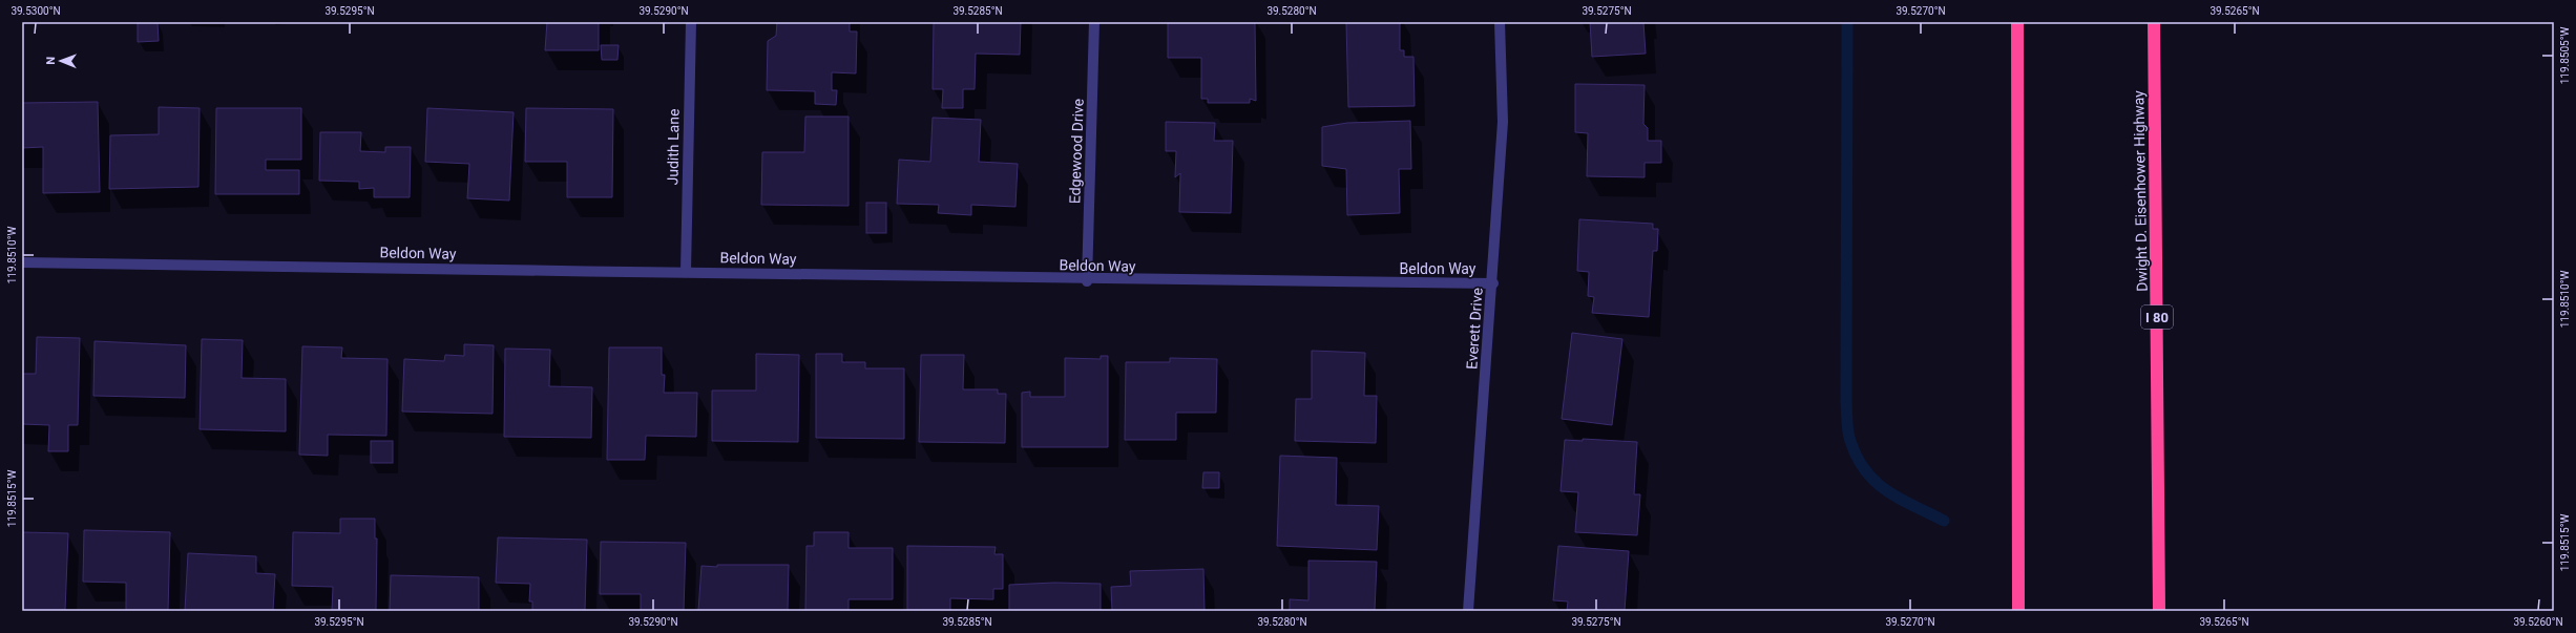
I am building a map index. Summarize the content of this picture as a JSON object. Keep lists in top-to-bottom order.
{
  "streets": {
    "highway": ["Dwight D. Eisenhower Highway", "I 80"],
    "street": [
      "Judith Lane",
      "Edgewood Drive",
      "Beldon Way",
      "Everett Drive"
    ]
  },
  "crossings": [
    ["Judith Lane", "Beldon Way"],
    ["Edgewood Drive", "Beldon Way"],
    ["Beldon Way", "Everett Drive"]
  ],
  "north": "left",
  "coordinates": [
    "39.5300°N",
    "39.5295°N",
    "39.5290°N",
    "39.5285°N",
    "39.5280°N",
    "39.5275°N",
    "39.5270°N",
    "39.5265°N",
    "119.8505°W",
    "119.8510°W",
    "119.8515°W",
    "39.5260°N"
  ]
}
